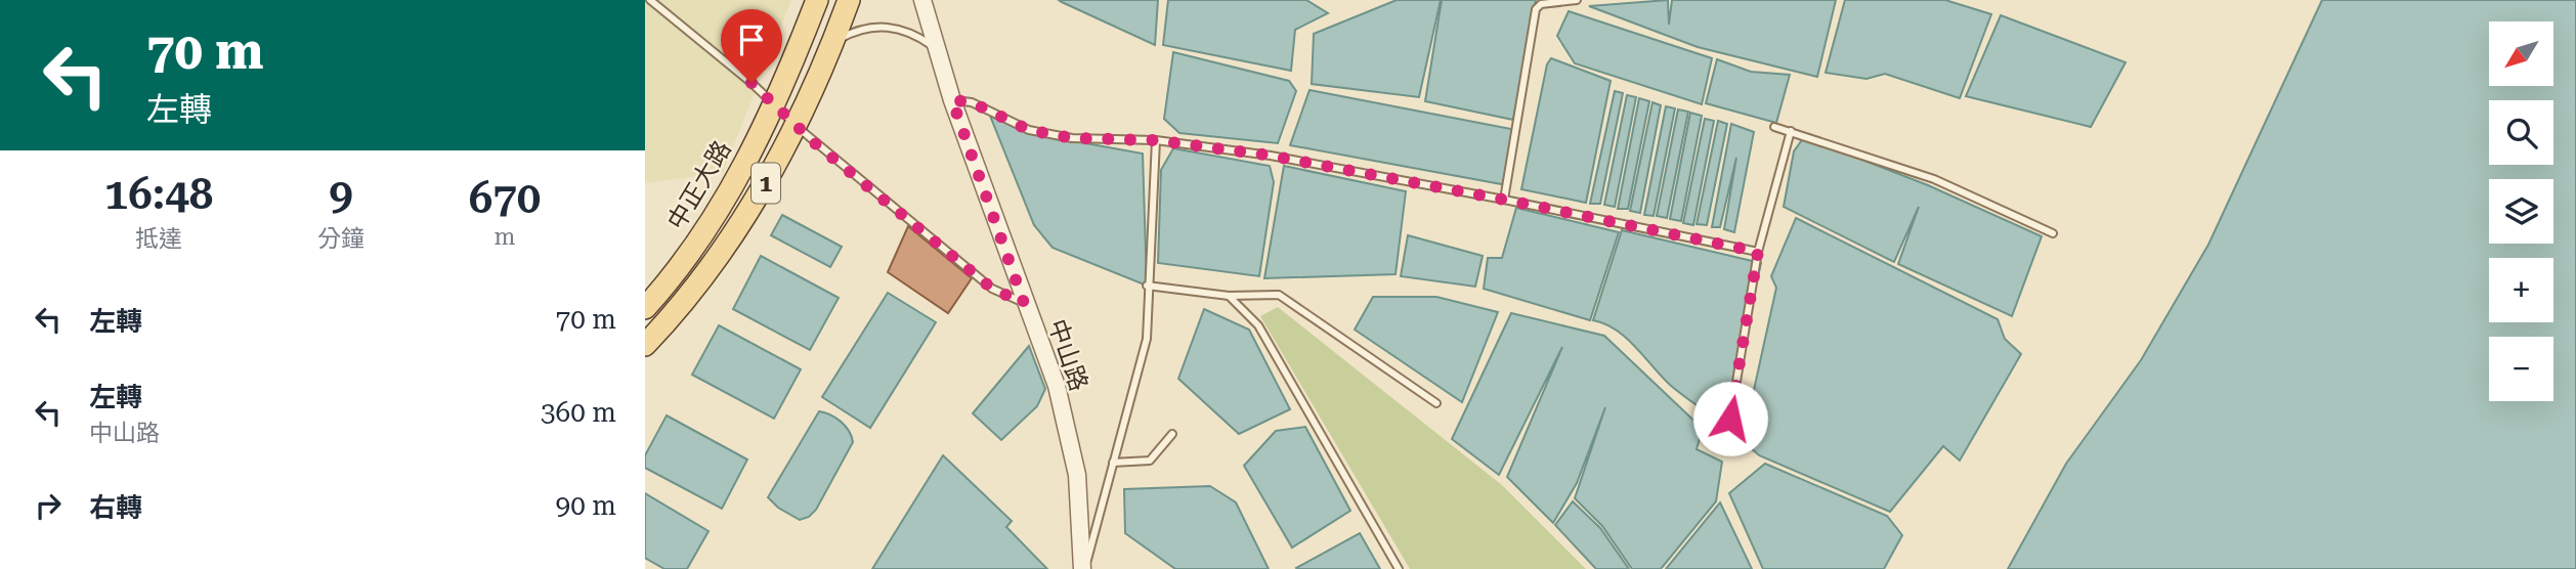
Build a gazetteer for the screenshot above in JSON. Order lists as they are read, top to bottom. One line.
{"streets":{"main road":["1","中正大路"],"street":["中山路"]},"north":"bottom left","page":{"turn":["70 m","左轉"],"map_buttons":["+","−"],"eta":["16:48","抵達","9","分鐘","670","m"],"list":[{"name":"左轉","value":"70 m"},{"name":"左轉","note":"中山路","value":"360 m"},{"name":"右轉","value":"90 m"}]}}
